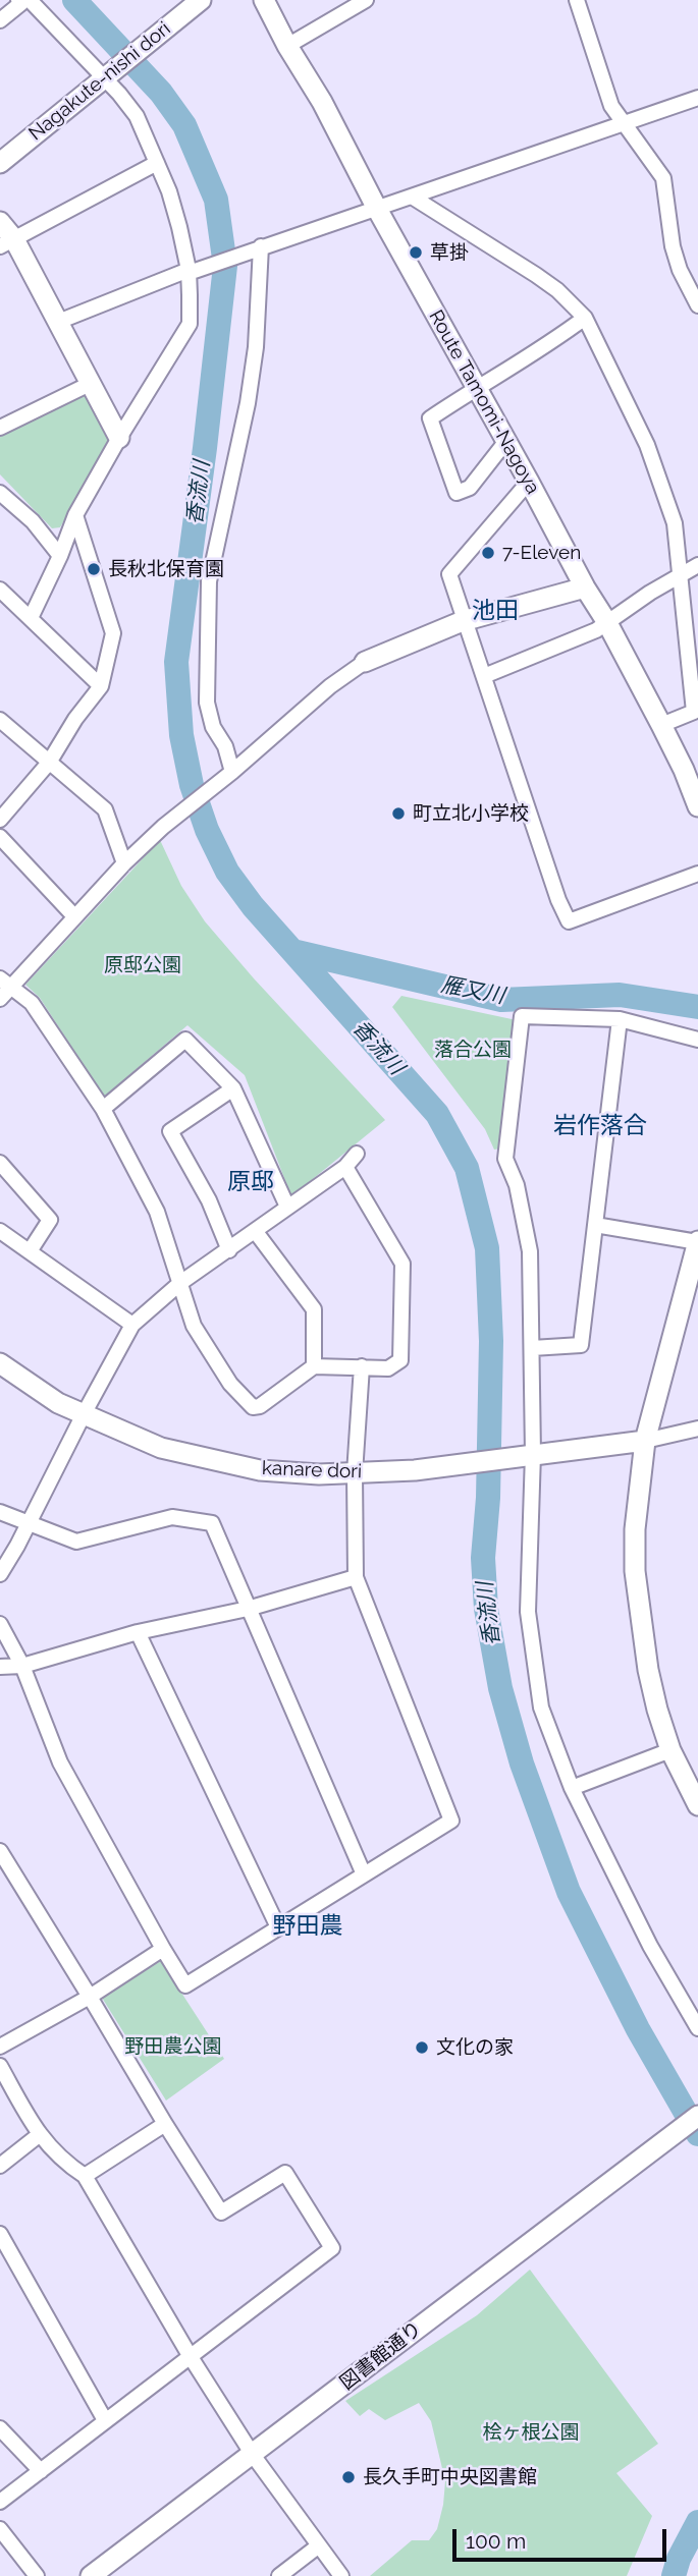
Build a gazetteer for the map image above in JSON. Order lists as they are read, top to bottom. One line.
{"streets":{"street":["Nagakute-nishi dori","Route Tamomi-Nagoya","kanare dori","図書館通り"]},"districts":["池田","岩作落合","原邸","野田農"],"water":["香流川","雁又川"],"parks":["原邸公園","落合公園","野田農公園","桧ヶ根公園"],"places":["草掛","7-Eleven","長秋北保育園","町立北小学校","文化の家","長久手町中央図書館"],"scale_bar":"100 m"}
